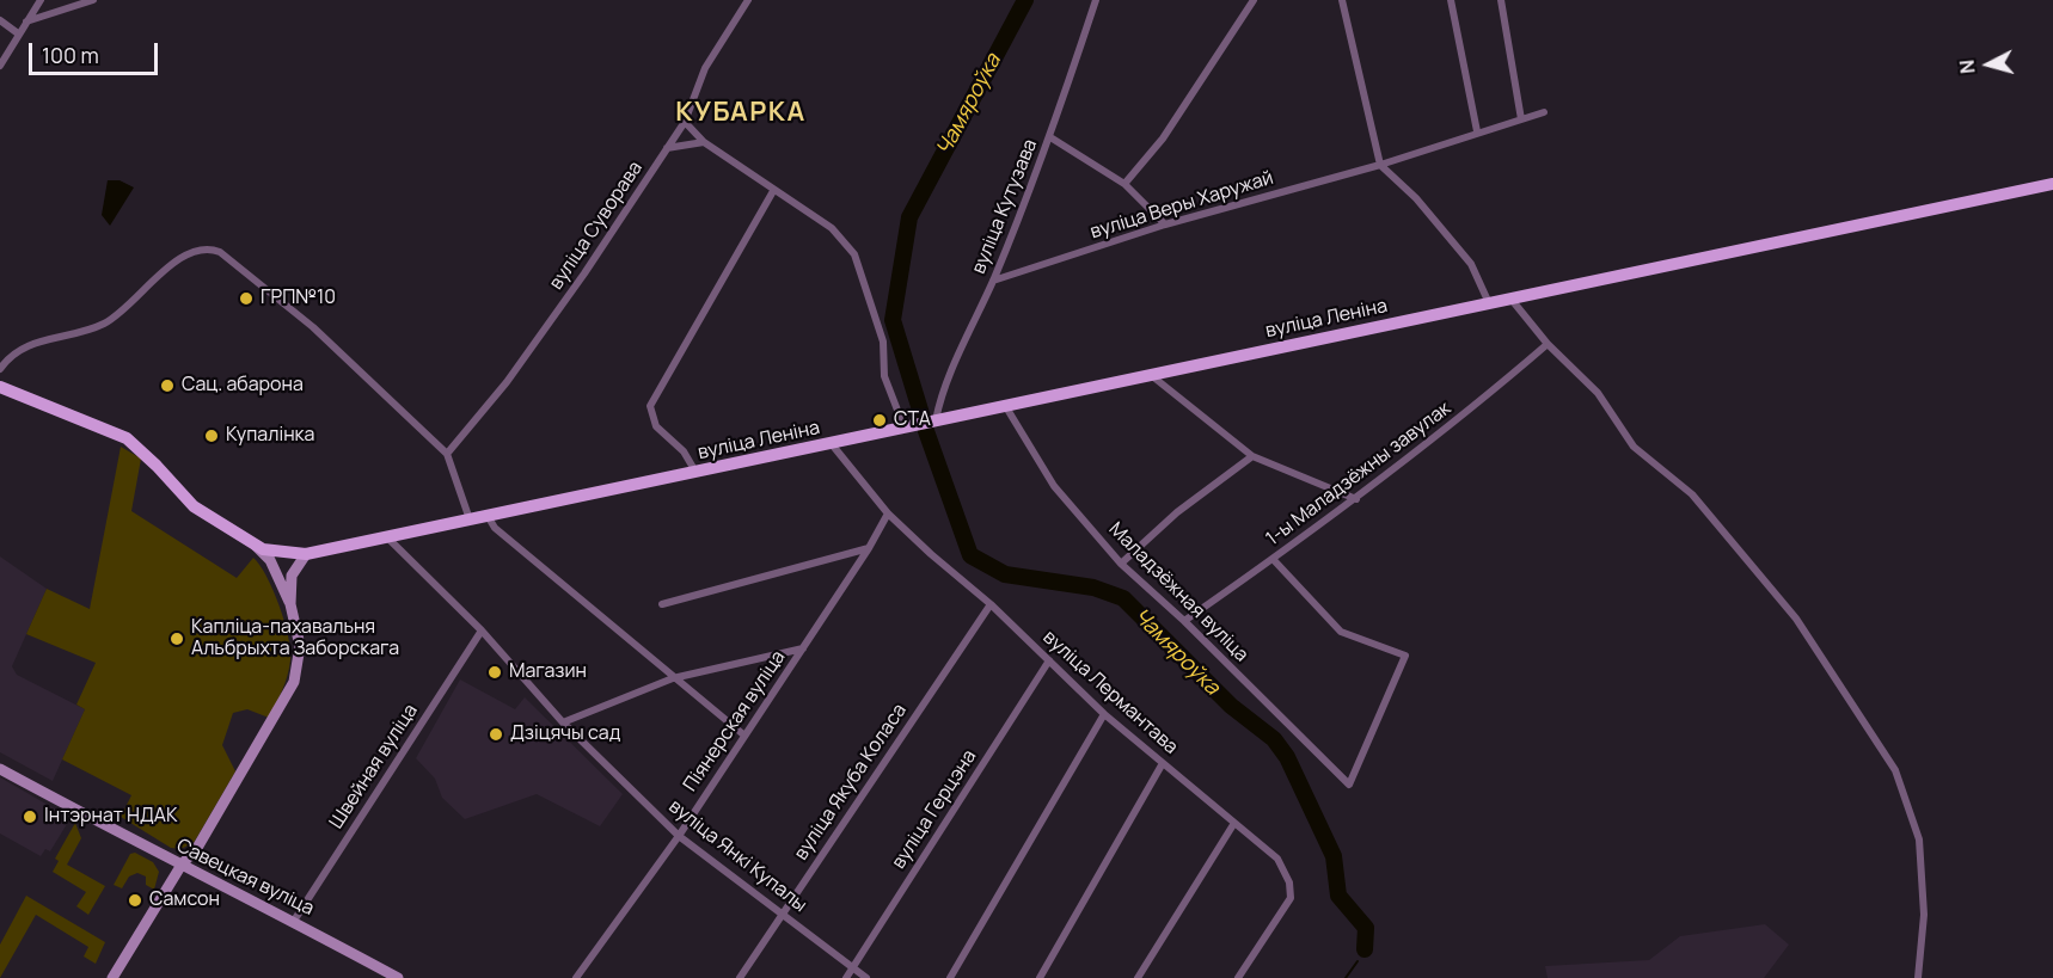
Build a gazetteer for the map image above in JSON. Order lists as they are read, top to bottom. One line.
{"streets":{"main road":["вуліца Леніна"],"street":["вуліца Веры Харужай","вуліца Кутузава","вуліца Суворава","1-ы Маладзёжны завулак","Маладзёжная вуліца","вуліца Лермантава","Піянерская вуліца","Швейная вуліца","вуліца Якуба Коласа","вуліца Герцэна","вуліца Янкі Купалы","Савецкая вуліца"]},"crossings":[["вуліца Веры Харужай","вуліца Кутузава"],["вуліца Кутузава","вуліца Леніна"],["вуліца Леніна","Маладзёжная вуліца"],["вуліца Леніна","вуліца Лермантава"],["вуліца Леніна","вуліца Янкі Купалы"],["1-ы Маладзёжны завулак","Маладзёжная вуліца"],["вуліца Лермантава","Піянерская вуліца"],["вуліца Лермантава","вуліца Якуба Коласа"],["вуліца Лермантава","вуліца Герцэна"],["Піянерская вуліца","вуліца Янкі Купалы"],["Швейная вуліца","вуліца Янкі Купалы"],["Швейная вуліца","Савецкая вуліца"],["вуліца Якуба Коласа","вуліца Янкі Купалы"],["вуліца Герцэна","вуліца Янкі Купалы"]],"districts":["КУБАРКА"],"water":["Чамяроўка"],"places":["ГРП№10","Сац. абарона","СТА","Купалінка","Капліца-пахавальня Альбрыхта Заборскага","Магазин","Дзіцячы сад","Інтэрнат НДАК","Самсон"],"scale_bar":"100 m","north":"left"}
